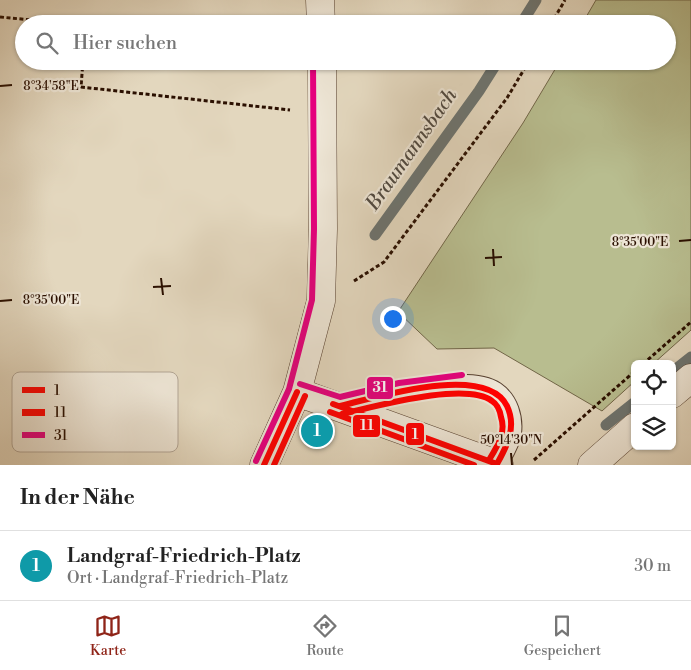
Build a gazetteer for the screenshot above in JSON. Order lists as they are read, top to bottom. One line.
{"water":["Braumannsbach"],"lines":["transit line 31","transit line 1","transit line 11"],"legend":["1","11","31"],"page":{"search":"Hier suchen","pins":"1","heading":"In der Nähe","list":[{"mark":"1","name":"Landgraf-Friedrich-Platz","note":"Ort · Landgraf-Friedrich-Platz","value":"30 m"}],"nav":["Karte","Route","Gespeichert"]},"coordinates":["8°34'58\"E","8°35'00\"E","50°14'30\"N"]}
